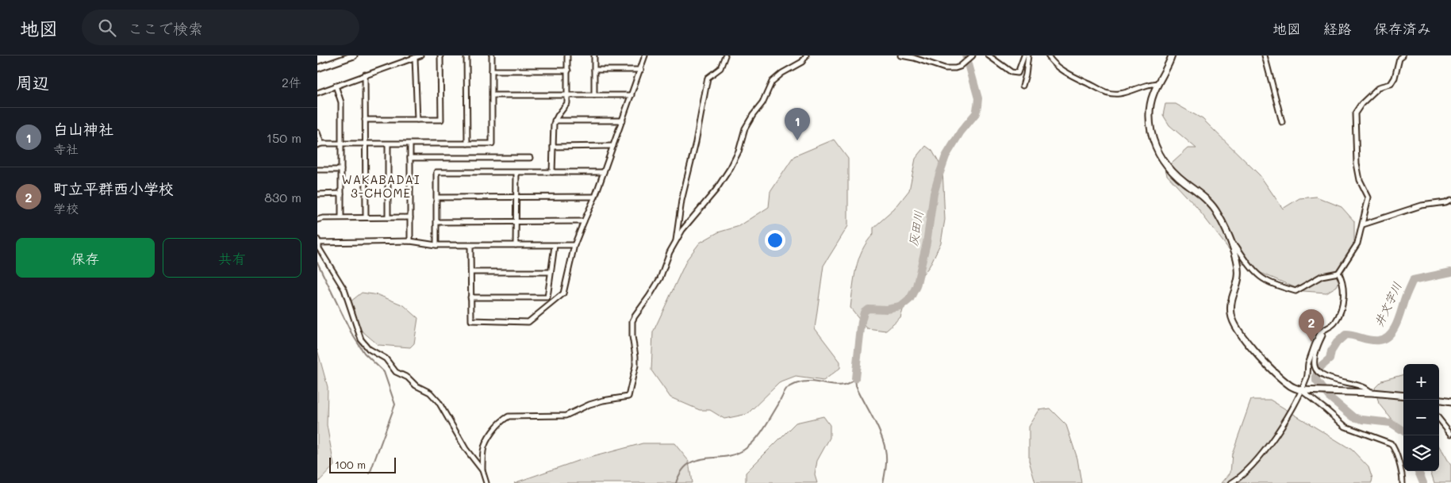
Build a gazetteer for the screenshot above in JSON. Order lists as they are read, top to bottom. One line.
{"districts":["WAKABADAI 3-CHOME"],"water":["灰田川","井文字川"],"scale_bar":"100 m","page":{"header":"地図","search":"ここで検索","nav":["地図","経路","保存済み"],"heading":["周辺","2件"],"list":[{"mark":"1","name":"白山神社","note":"寺社","value":"150 m"},{"mark":"2","name":"町立平群西小学校","note":"学校","value":"830 m"}],"pins":["1","2"],"buttons":["保存","共有"],"map_buttons":["+","−"],"scale":"100 m"}}
